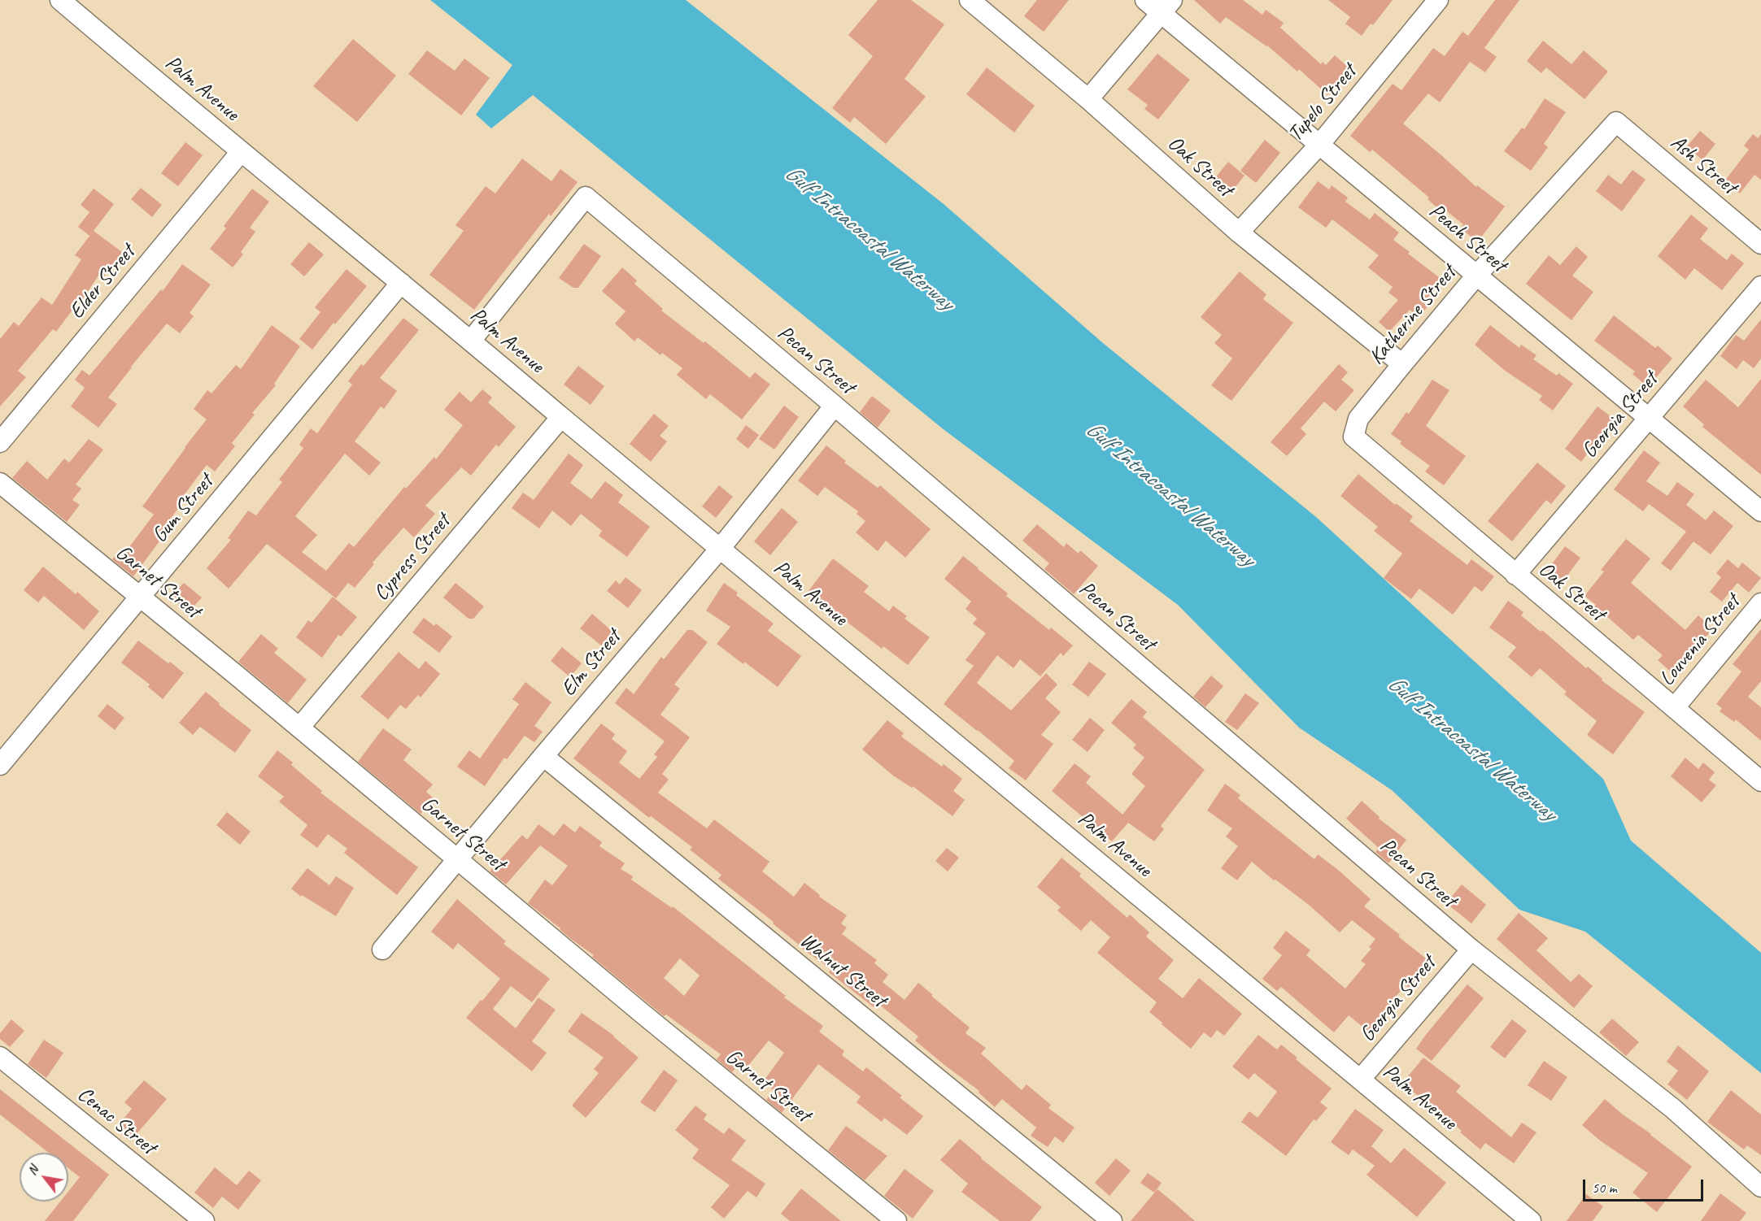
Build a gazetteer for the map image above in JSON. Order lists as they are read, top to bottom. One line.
{"streets":{"street":["Palm Avenue","Tupelo Street","Ash Street","Oak Street","Peach Street","Elder Street","Katherine Street","Pecan Street","Georgia Street","Gum Street","Cypress Street","Garnet Street","Louvenia Street","Elm Street","Walnut Street","Cenac Street"]},"crossings":[["Palm Avenue","Elder Street"],["Palm Avenue","Pecan Street"],["Palm Avenue","Georgia Street"],["Palm Avenue","Gum Street"],["Palm Avenue","Cypress Street"],["Palm Avenue","Elm Street"],["Tupelo Street","Oak Street"],["Tupelo Street","Peach Street"],["Ash Street","Katherine Street"],["Oak Street","Katherine Street"],["Oak Street","Georgia Street"],["Oak Street","Louvenia Street"],["Peach Street","Katherine Street"],["Peach Street","Georgia Street"],["Pecan Street","Georgia Street"],["Pecan Street","Elm Street"],["Gum Street","Garnet Street"],["Cypress Street","Garnet Street"],["Garnet Street","Elm Street"],["Elm Street","Walnut Street"]],"water":["Gulf Intracoastal Waterway"],"scale_bar":"50 m","north":"top left"}
